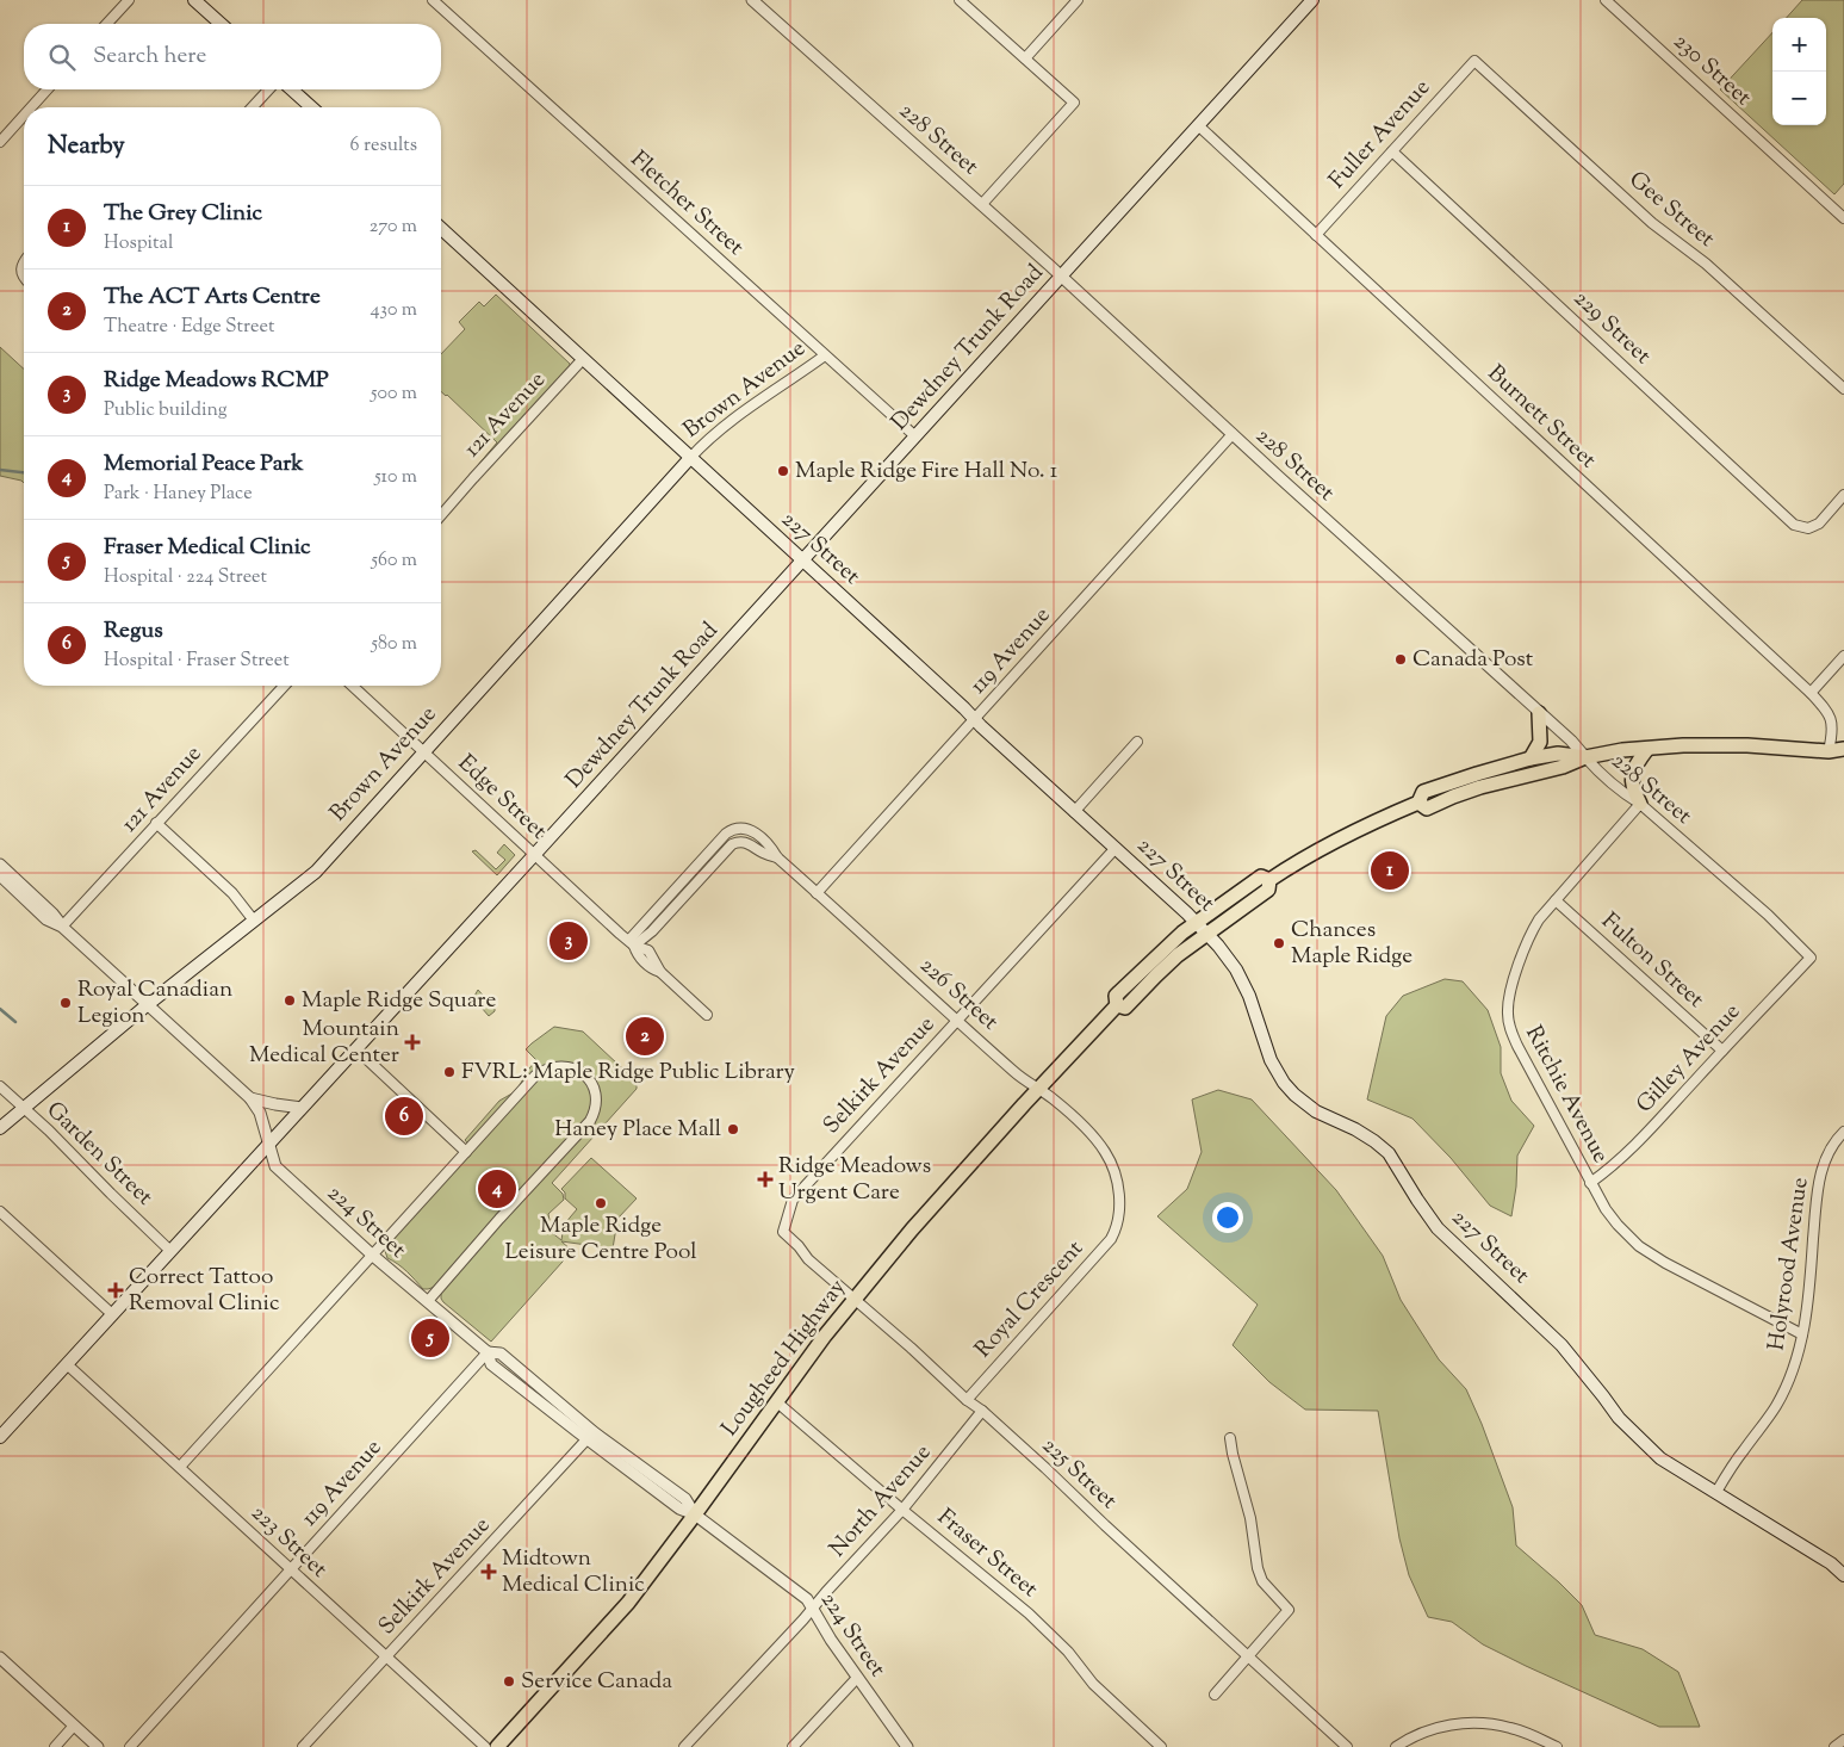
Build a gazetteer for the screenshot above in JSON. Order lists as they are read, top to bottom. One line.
{"streets":{"main road":["Dewdney Trunk Road","Brown Avenue","227 Street","Lougheed Highway"],"street":["230 Street","Fuller Avenue","228 Street","Fletcher Street","Gee Street","229 Street","121 Avenue","Burnett Street","119 Avenue","Edge Street","Fulton Street","226 Street","Gilley Avenue","Selkirk Avenue","Ritchie Avenue","Garden Street","224 Street","Holyrood Avenue","Royal Crescent","225 Street","North Avenue","223 Street","Fraser Street"]},"crossings":[["Fuller Avenue","Gee Street"],["Fuller Avenue","229 Street"],["Fuller Avenue","Burnett Street"],["228 Street","Dewdney Trunk Road"],["228 Street","119 Avenue"],["228 Street","Gilley Avenue"],["228 Street","Ritchie Avenue"],["228 Street","Lougheed Highway"],["Fletcher Street","Dewdney Trunk Road"],["Fletcher Street","Brown Avenue"],["Dewdney Trunk Road","Burnett Street"],["Dewdney Trunk Road","227 Street"],["Dewdney Trunk Road","Edge Street"],["Dewdney Trunk Road","Garden Street"],["Dewdney Trunk Road","224 Street"],["Dewdney Trunk Road","223 Street"],["Brown Avenue","227 Street"],["Brown Avenue","Edge Street"],["Brown Avenue","Garden Street"],["Brown Avenue","224 Street"],["121 Avenue","227 Street"],["121 Avenue","224 Street"],["Burnett Street","Lougheed Highway"],["227 Street","119 Avenue"],["227 Street","Selkirk Avenue"],["227 Street","Holyrood Avenue"],["227 Street","Lougheed Highway"],["119 Avenue","226 Street"],["119 Avenue","224 Street"],["119 Avenue","223 Street"],["Edge Street","226 Street"],["Fulton Street","Gilley Avenue"],["Fulton Street","Ritchie Avenue"],["226 Street","Selkirk Avenue"],["226 Street","Royal Crescent"],["226 Street","Lougheed Highway"],["Gilley Avenue","Ritchie Avenue"],["Selkirk Avenue","224 Street"],["Selkirk Avenue","225 Street"],["Selkirk Avenue","223 Street"],["Ritchie Avenue","Holyrood Avenue"],["224 Street","Lougheed Highway"],["224 Street","North Avenue"],["Royal Crescent","225 Street"],["Lougheed Highway","225 Street"],["Lougheed Highway","Fraser Street"],["225 Street","North Avenue"],["North Avenue","Fraser Street"]],"places":{"other":["Maple Ridge Fire Hall No. 1","Canada Post","Chances Maple Ridge","Maple Ridge Square","Royal Canadian Legion","FVRL: Maple Ridge Public Library","Haney Place Mall","Maple Ridge Leisure Centre Pool","Service Canada"],"health":["Mountain Medical Center","Ridge Meadows Urgent Care","Correct Tattoo Removal Clinic","Midtown Medical Clinic"]},"page":{"map_buttons":["+","−"],"search":"Search here","heading":["Nearby","6 results"],"list":[{"mark":"1","name":"The Grey Clinic","note":"Hospital","value":"270 m"},{"mark":"2","name":"The ACT Arts Centre","note":"Theatre · Edge Street","value":"430 m"},{"mark":"3","name":"Ridge Meadows RCMP","note":"Public building","value":"500 m"},{"mark":"4","name":"Memorial Peace Park","note":"Park · Haney Place","value":"510 m"},{"mark":"5","name":"Fraser Medical Clinic","note":"Hospital · 224 Street","value":"560 m"},{"mark":"6","name":"Regus","note":"Hospital · Fraser Street","value":"580 m"}],"pins":["1","3","2","6","4","5"]}}
